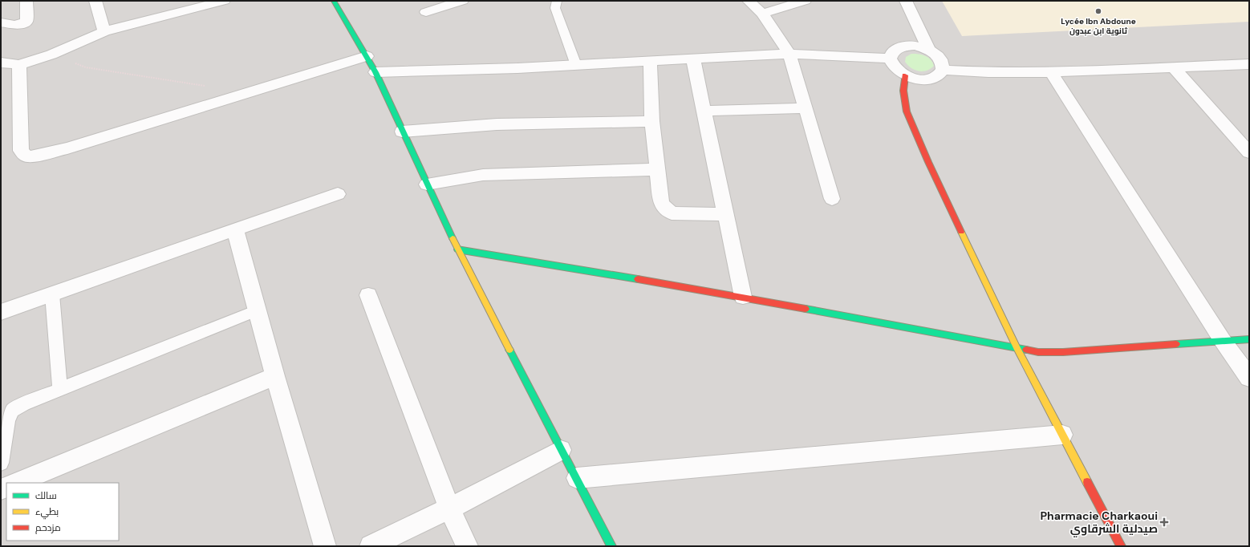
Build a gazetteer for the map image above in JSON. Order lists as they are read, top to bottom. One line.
{"places":{"other":["Lycée Ibn Abdoune ثانوية ابن عبدون"],"health":["Pharmacie Charkaoui صيدلية الشرقاوي"]},"legend":["سالك","بطيء","مزدحم"]}
